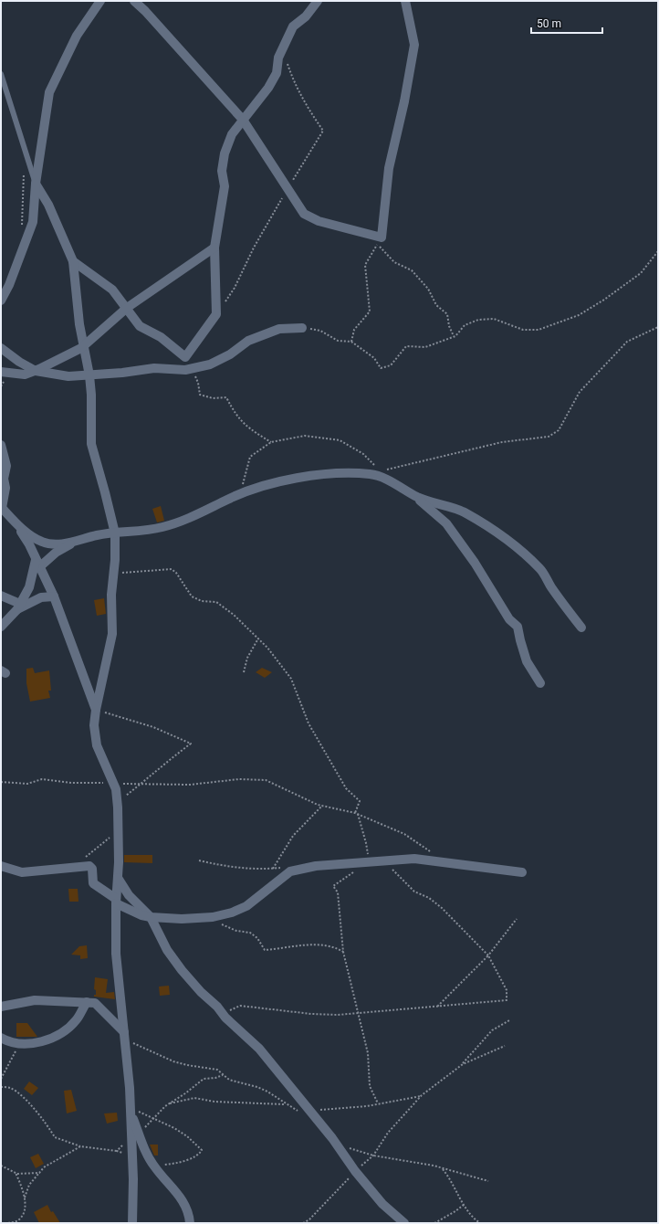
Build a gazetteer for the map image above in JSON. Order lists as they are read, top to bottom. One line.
{"scale_bar":"50 m"}
